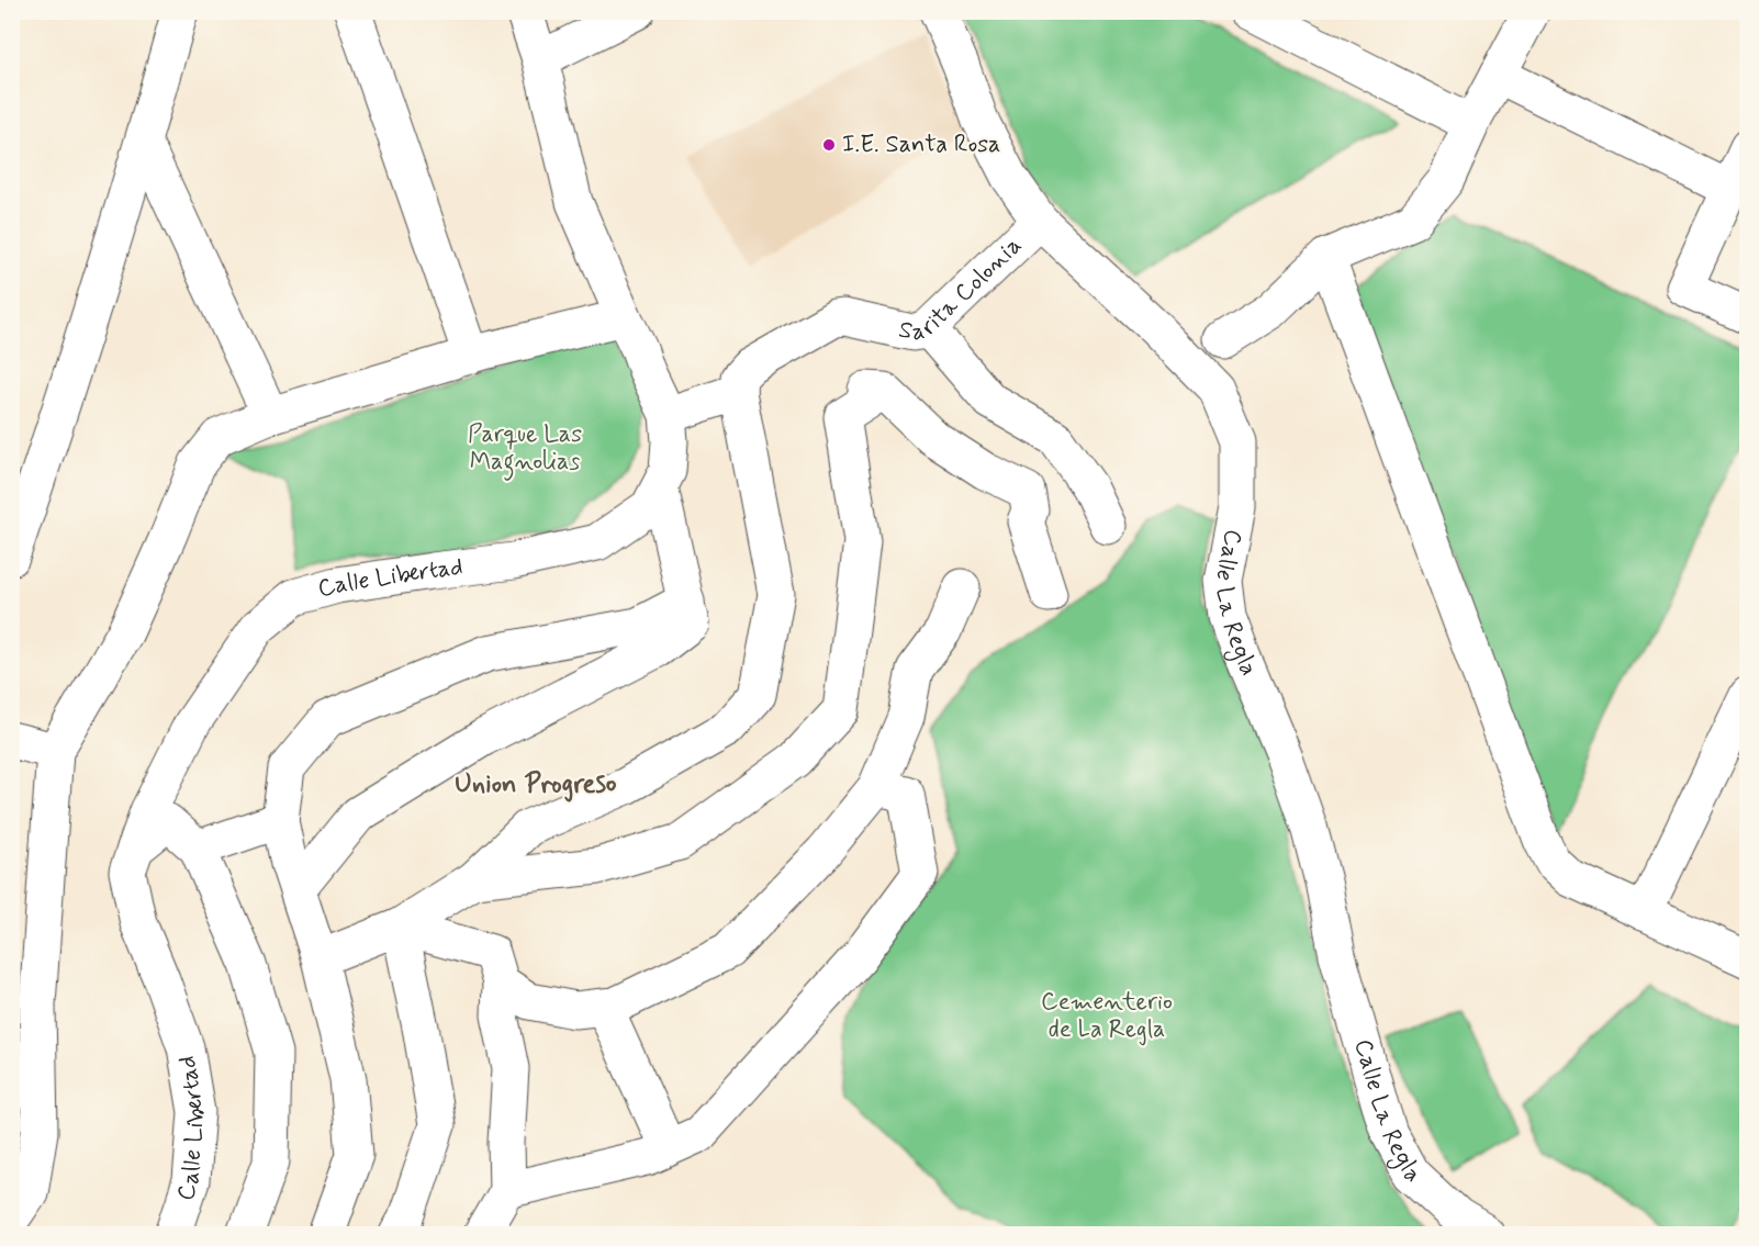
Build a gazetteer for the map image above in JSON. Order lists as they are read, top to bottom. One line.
{"streets":{"street":["Sarita Colonia","Calle Libertad","Calle La Regla"]},"crossings":[["Sarita Colonia","Calle La Regla"]],"districts":["Union Progreso"],"parks":["Parque Las Magnolias","Cementerio de La Regla"],"places":["I.E. Santa Rosa"]}
